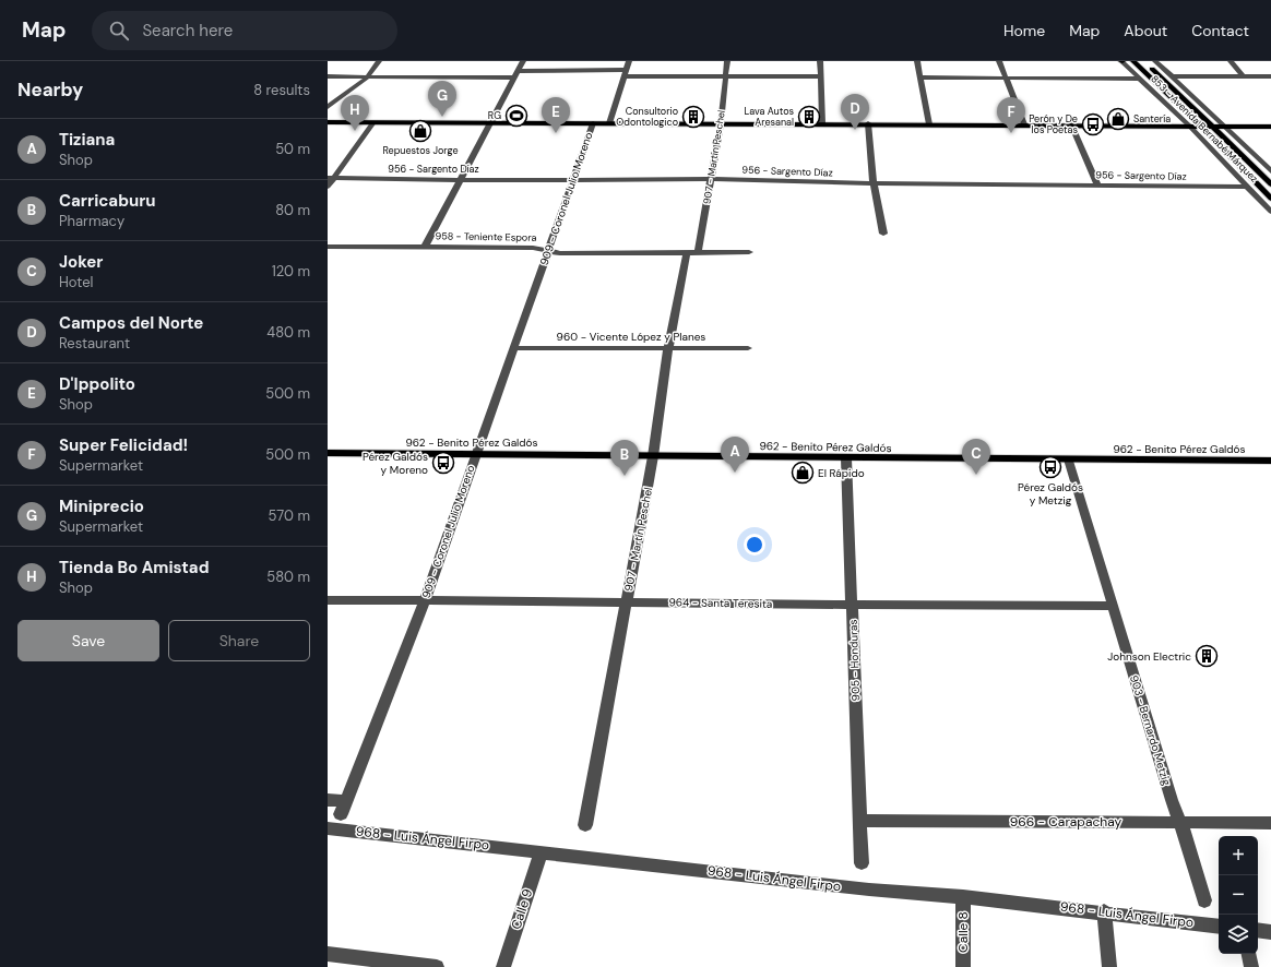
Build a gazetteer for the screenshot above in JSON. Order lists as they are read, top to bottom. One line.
{"streets":{"main road":["853 - Avenida Bernabé Márquez","962 - Benito Pérez Galdós"],"street":["907 - Martín Peschel","956 - Sargento Díaz","909 - Coronel Julio Moreno","958 - Teniente Espora","960 - Vicente López y Planes","964 - Santa Teresita","905 - Honduras","903 - Bernardo Metzig","966 - Carapachay","968 - Luis Ángel Firpo","Calle 9","Calle 8"]},"crossings":[["853 - Avenida Bernabé Márquez","956 - Sargento Díaz"],["907 - Martín Peschel","956 - Sargento Díaz"],["907 - Martín Peschel","958 - Teniente Espora"],["907 - Martín Peschel","960 - Vicente López y Planes"],["907 - Martín Peschel","962 - Benito Pérez Galdós"],["907 - Martín Peschel","964 - Santa Teresita"],["956 - Sargento Díaz","909 - Coronel Julio Moreno"],["909 - Coronel Julio Moreno","958 - Teniente Espora"],["909 - Coronel Julio Moreno","960 - Vicente López y Planes"],["909 - Coronel Julio Moreno","962 - Benito Pérez Galdós"],["909 - Coronel Julio Moreno","964 - Santa Teresita"],["962 - Benito Pérez Galdós","905 - Honduras"],["962 - Benito Pérez Galdós","903 - Bernardo Metzig"],["964 - Santa Teresita","905 - Honduras"],["964 - Santa Teresita","903 - Bernardo Metzig"],["905 - Honduras","966 - Carapachay"],["903 - Bernardo Metzig","966 - Carapachay"],["968 - Luis Ángel Firpo","Calle 9"],["968 - Luis Ángel Firpo","Calle 8"]],"places":{"sports":["RG"],"building":["Consultorio Odontologico","Lava Autos Aresanal","Johnson Electric"],"shop":["Santería","Repuestos Jorge","El Rápido"],"bus stop":["Perón y De los Poetas","Pérez Galdós y Moreno","Pérez Galdós y Metzig"]},"page":{"header":"Map","search":"Search here","nav":["Home","Map","About","Contact"],"heading":["Nearby","8 results"],"pins":["G","D","H","E","F","A","C","B"],"list":[{"mark":"A","name":"Tiziana","note":"Shop","value":"50 m"},{"mark":"B","name":"Carricaburu","note":"Pharmacy","value":"80 m"},{"mark":"C","name":"Joker","note":"Hotel","value":"120 m"},{"mark":"D","name":"Campos del Norte","note":"Restaurant","value":"480 m"},{"mark":"E","name":"D'Ippolito","note":"Shop","value":"500 m"},{"mark":"F","name":"Super Felicidad!","note":"Supermarket","value":"500 m"},{"mark":"G","name":"Miniprecio","note":"Supermarket","value":"570 m"},{"mark":"H","name":"Tienda Bo Amistad","note":"Shop","value":"580 m"}],"buttons":["Save","Share"],"map_buttons":["+","−"]}}
